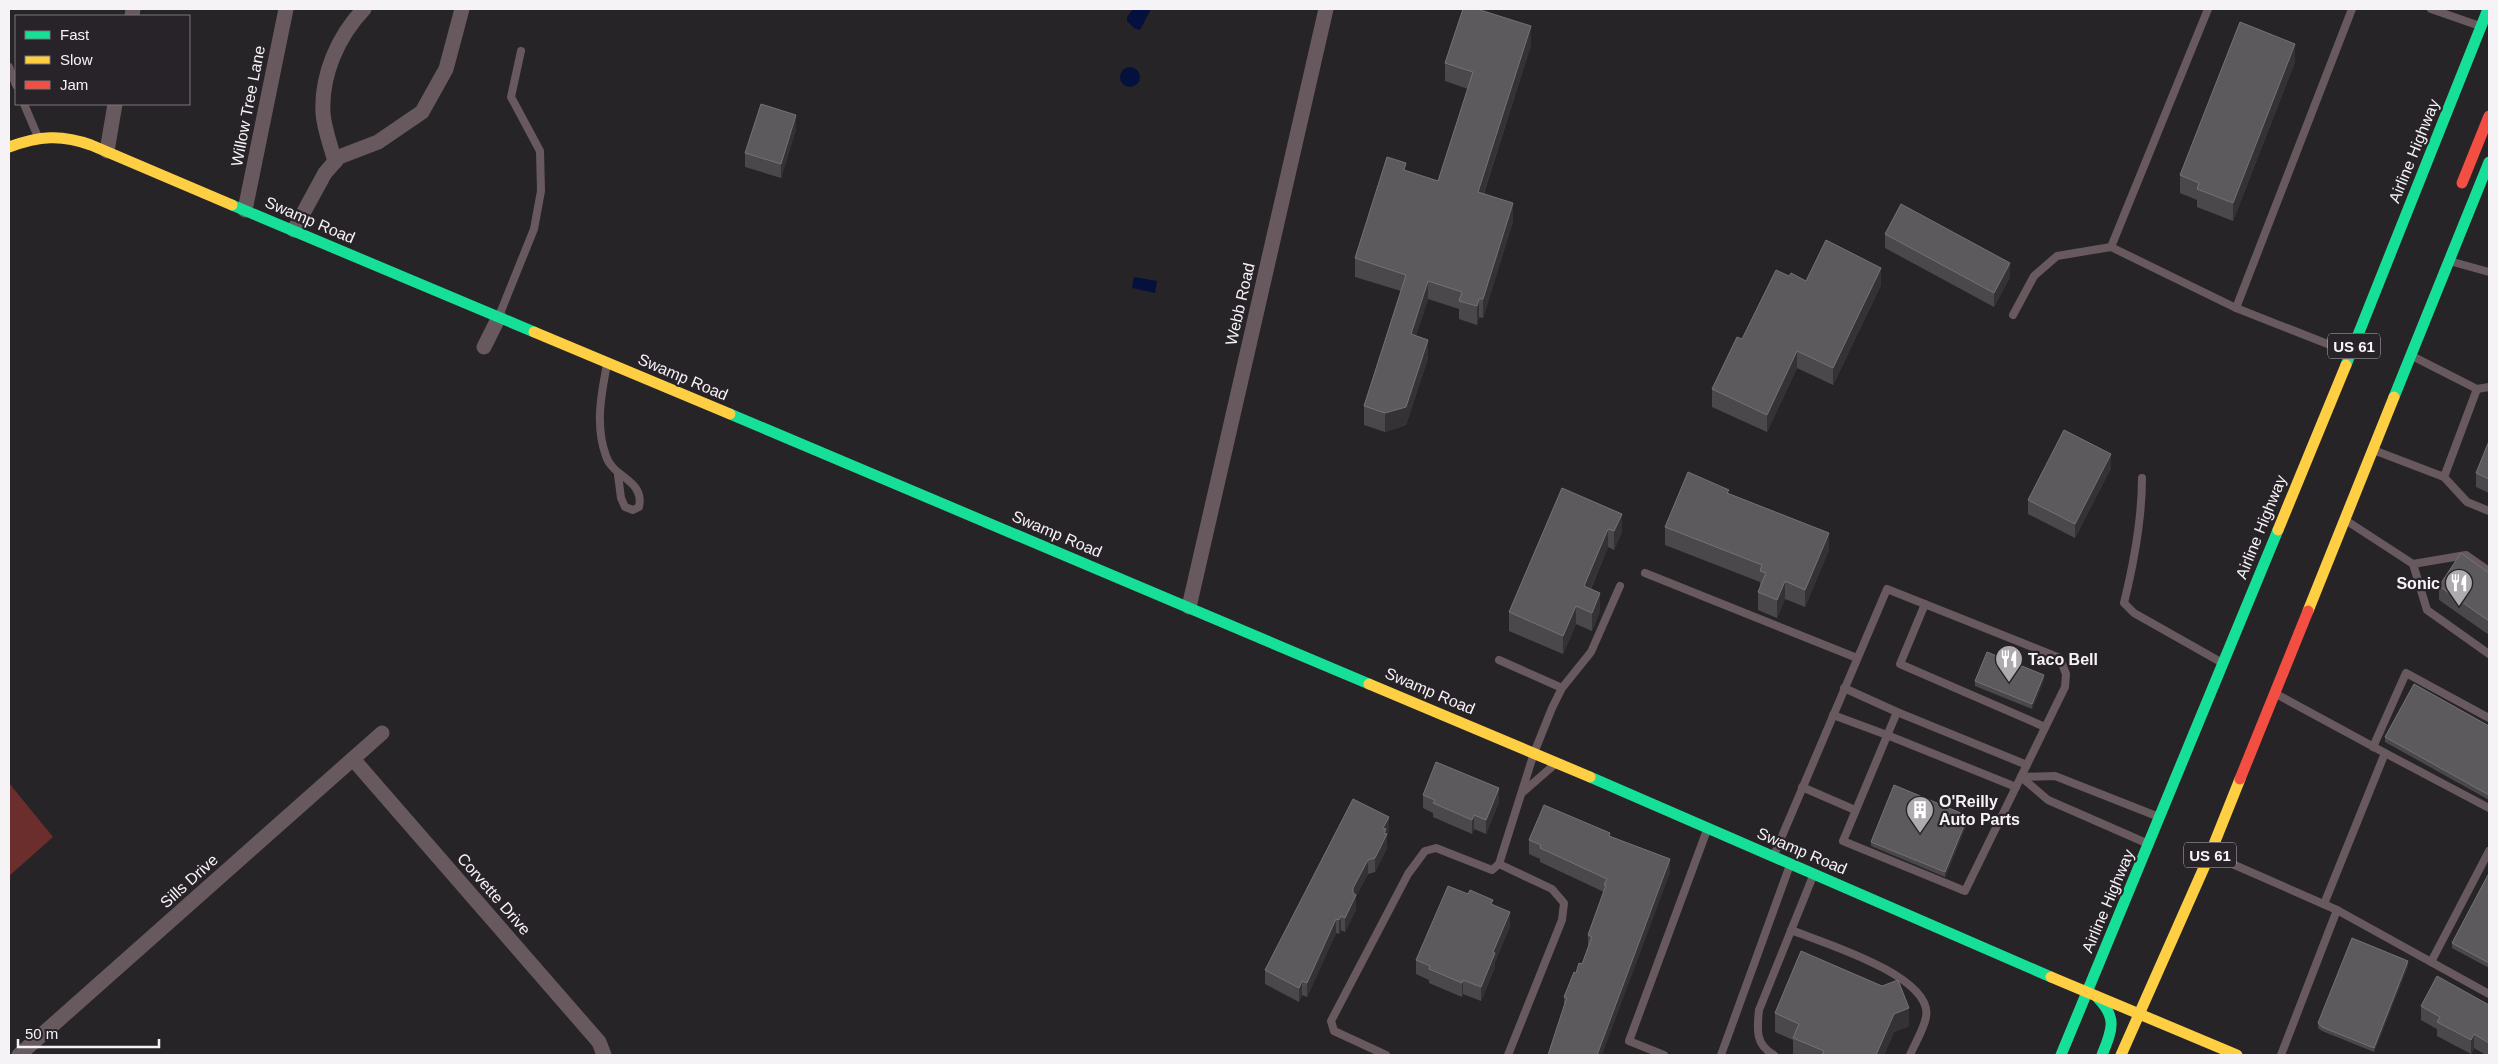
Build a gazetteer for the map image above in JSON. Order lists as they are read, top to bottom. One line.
{"streets":{"main road":["Airline Highway","Swamp Road","US 61"],"street":["Willow Tree Lane","Webb Road","Sills Drive","Corvette Drive"]},"crossings":[["Willow Tree Lane","Swamp Road"],["Airline Highway","Swamp Road"],["Swamp Road","Webb Road"],["Swamp Road","US 61"],["Sills Drive","Corvette Drive"]],"places":{"restaurant":["Sonic","Taco Bell"],"building":["O'Reilly Auto Parts"]},"legend":["Fast","Slow","Jam"],"scale_bar":"50 m"}
